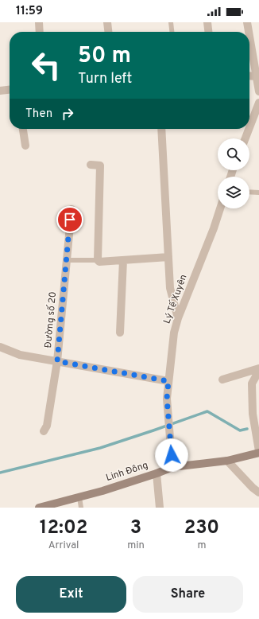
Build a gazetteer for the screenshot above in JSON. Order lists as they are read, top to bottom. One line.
{"streets":{"street":["Lý Tế Xuyên","Đường số 20","Linh Đông"]},"crossings":[["Lý Tế Xuyên","Linh Đông"]],"page":{"status":"11:59","turn":["50 m","Turn left"],"then":"Then","eta":["12:02","Arrival","3","min","230","m"],"buttons":["Exit","Share"]}}
